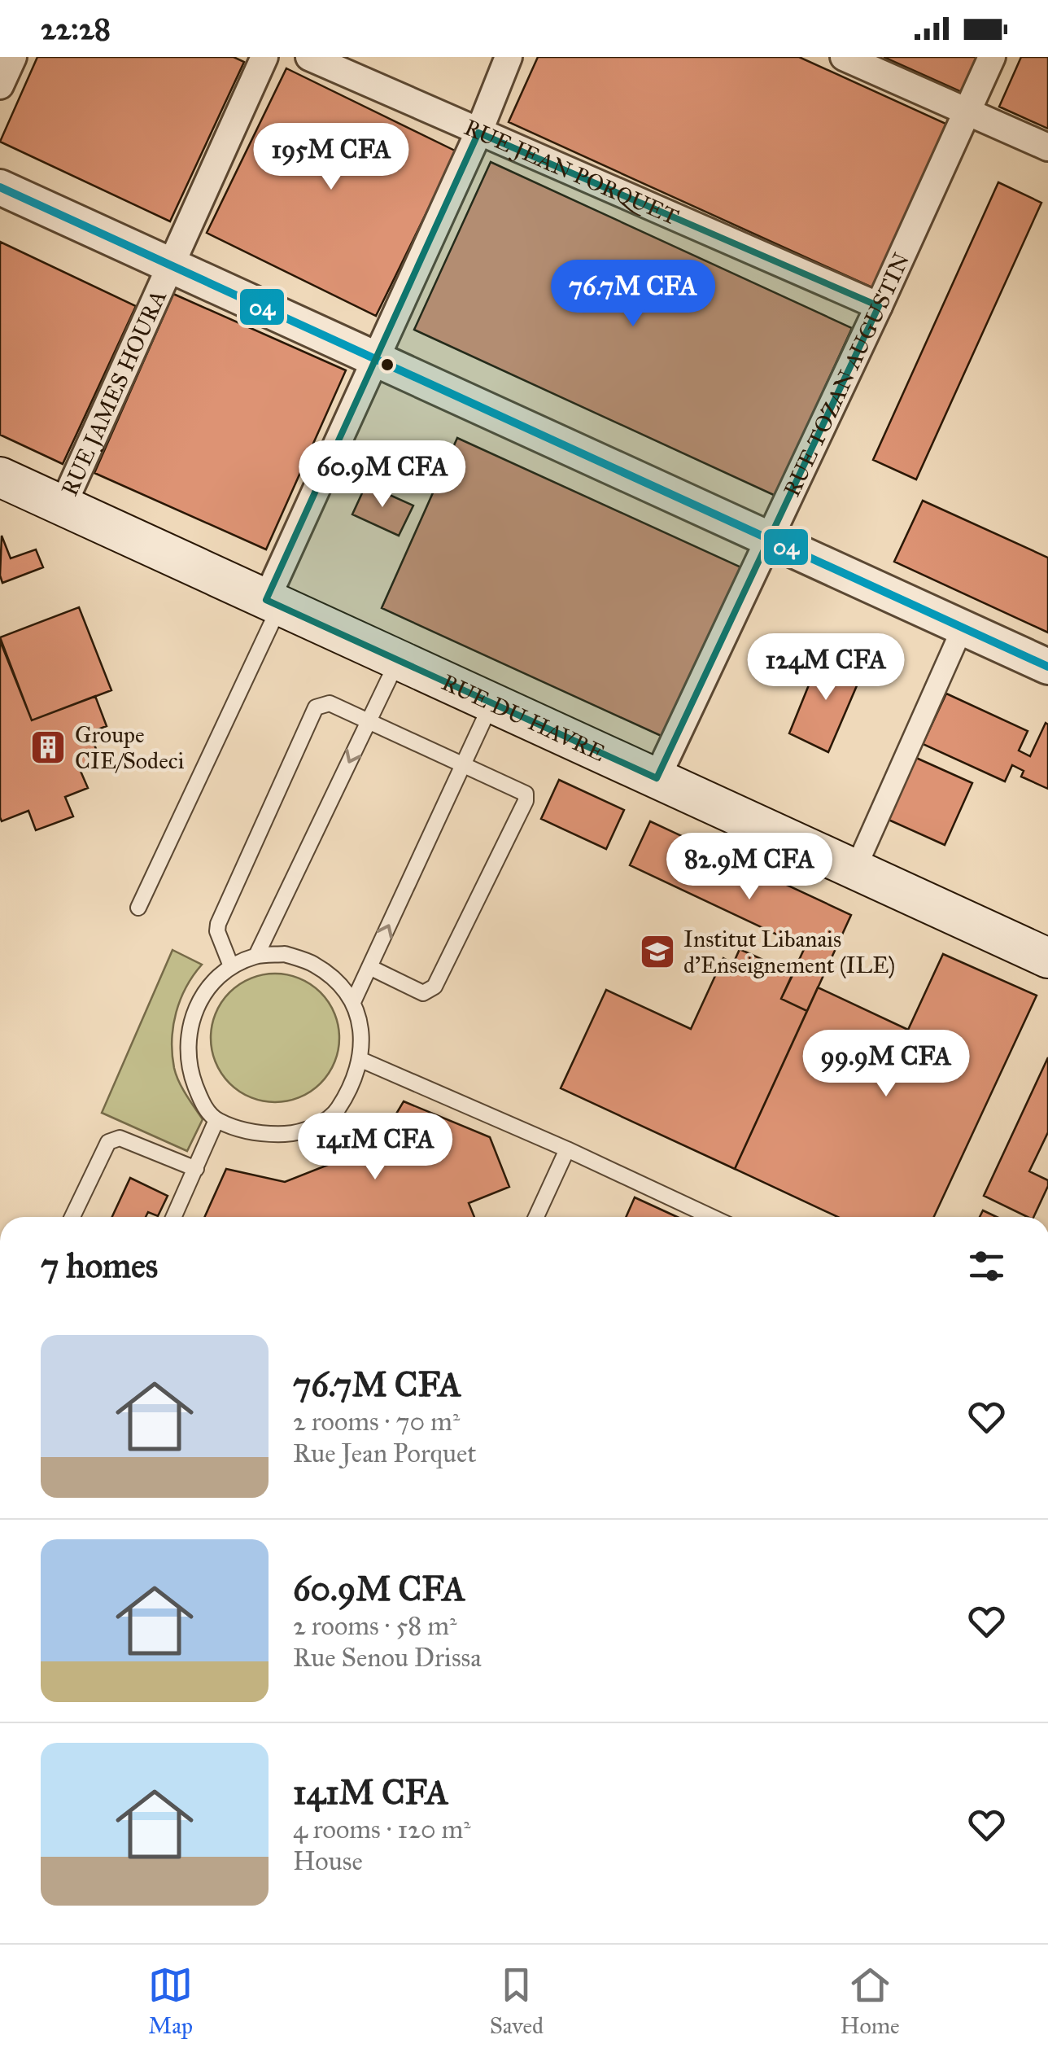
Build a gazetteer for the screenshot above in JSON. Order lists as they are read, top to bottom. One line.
{"streets":{"main road":["RUE DU HAVRE"],"street":["RUE JEAN PORQUET","RUE TOZAN AUGUSTIN","RUE JAMES HOURA"]},"crossings":[["RUE JEAN PORQUET","RUE TOZAN AUGUSTIN"],["RUE TOZAN AUGUSTIN","RUE DU HAVRE"],["RUE JAMES HOURA","RUE DU HAVRE"]],"places":{"building":["Groupe CIE/Sodeci"],"school or university":["Institut Libanais d'Enseignement (ILE)"]},"lines":["transit line 04"],"page":{"status":"22:28","price":["195M CFA","76.7M CFA","60.9M CFA","124M CFA","82.9M CFA","99.9M CFA","141M CFA"],"heading":"7 homes","list":[{"name":"76.7M CFA","note":"2 rooms · 70 m² · Rue Jean Porquet"},{"name":"60.9M CFA","note":"2 rooms · 58 m² · Rue Senou Drissa"},{"name":"141M CFA","note":"4 rooms · 120 m² · House"}],"tabs":["Map","Saved","Home"]}}
